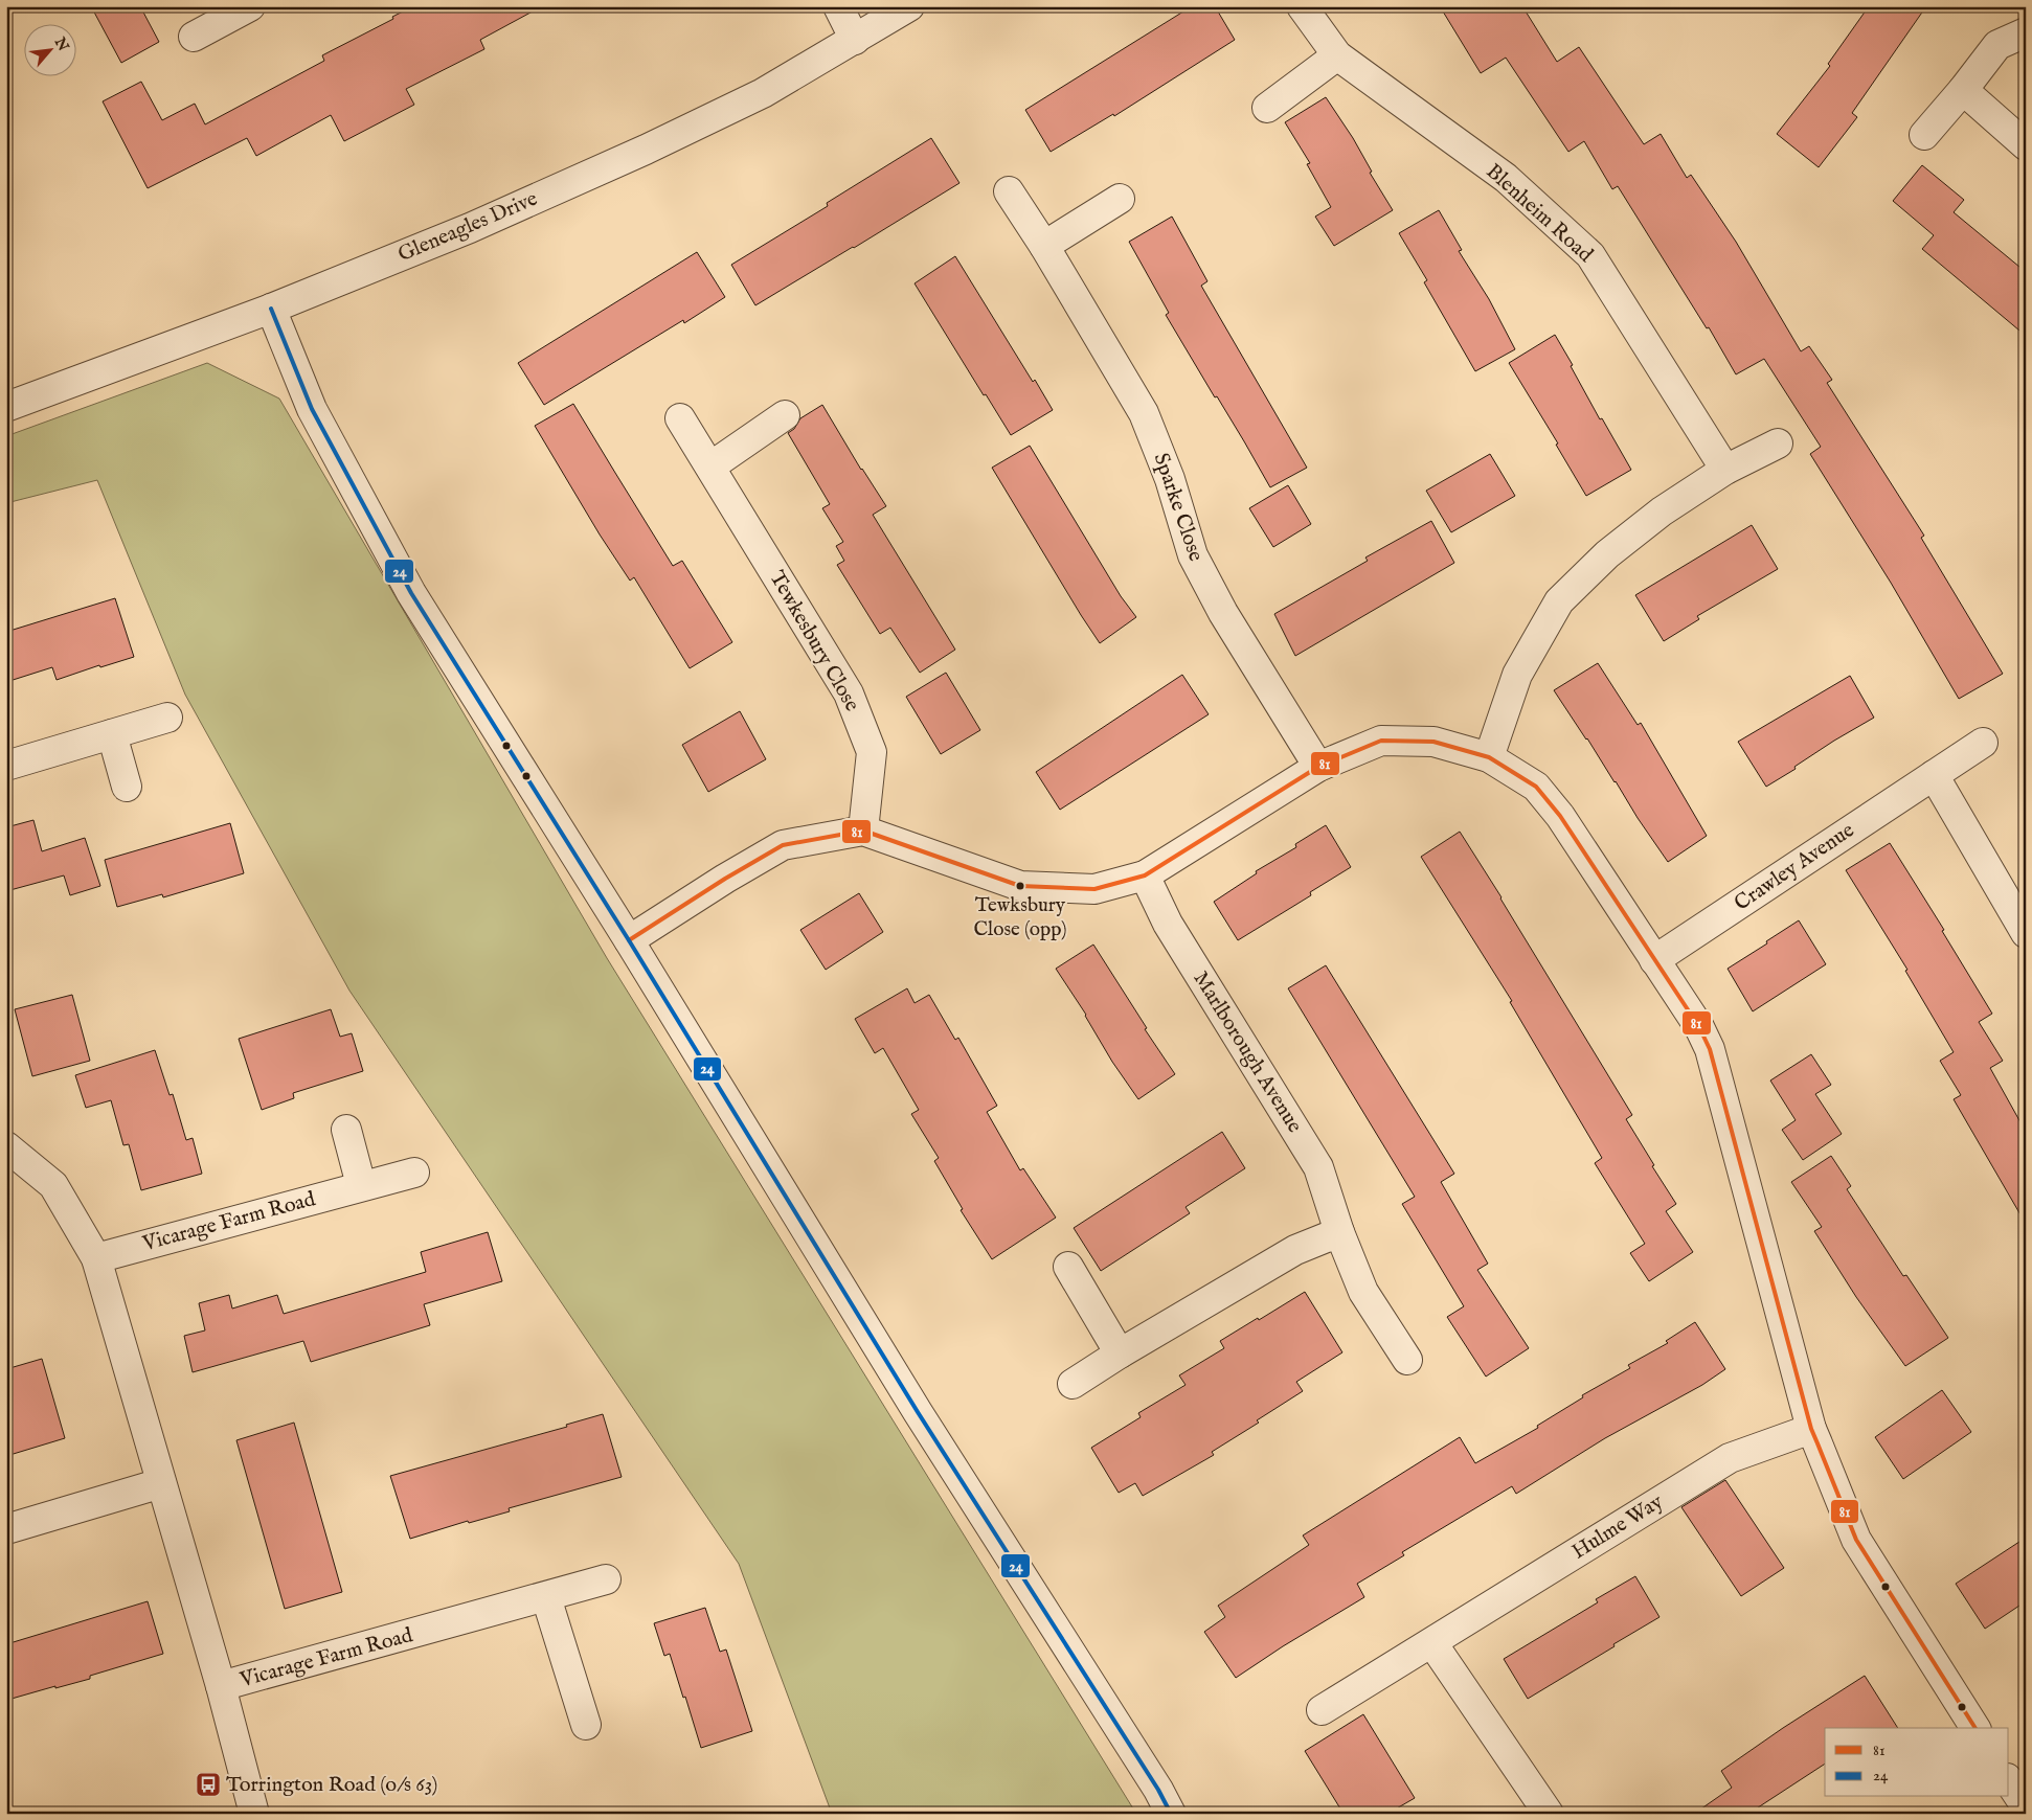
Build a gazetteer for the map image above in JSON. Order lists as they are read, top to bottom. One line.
{"streets":{"street":["Blenheim Road","Gleneagles Drive","Sparke Close","Tewkesbury Close","Crawley Avenue","Marlborough Avenue","Vicarage Farm Road","Hulme Way"]},"places":{"other":["Tewksbury Close (opp)"],"bus stop":["Torrington Road (o/s 63)"]},"lines":["transit line 24","transit line 81"],"legend":["81","24"],"north":"top right"}
